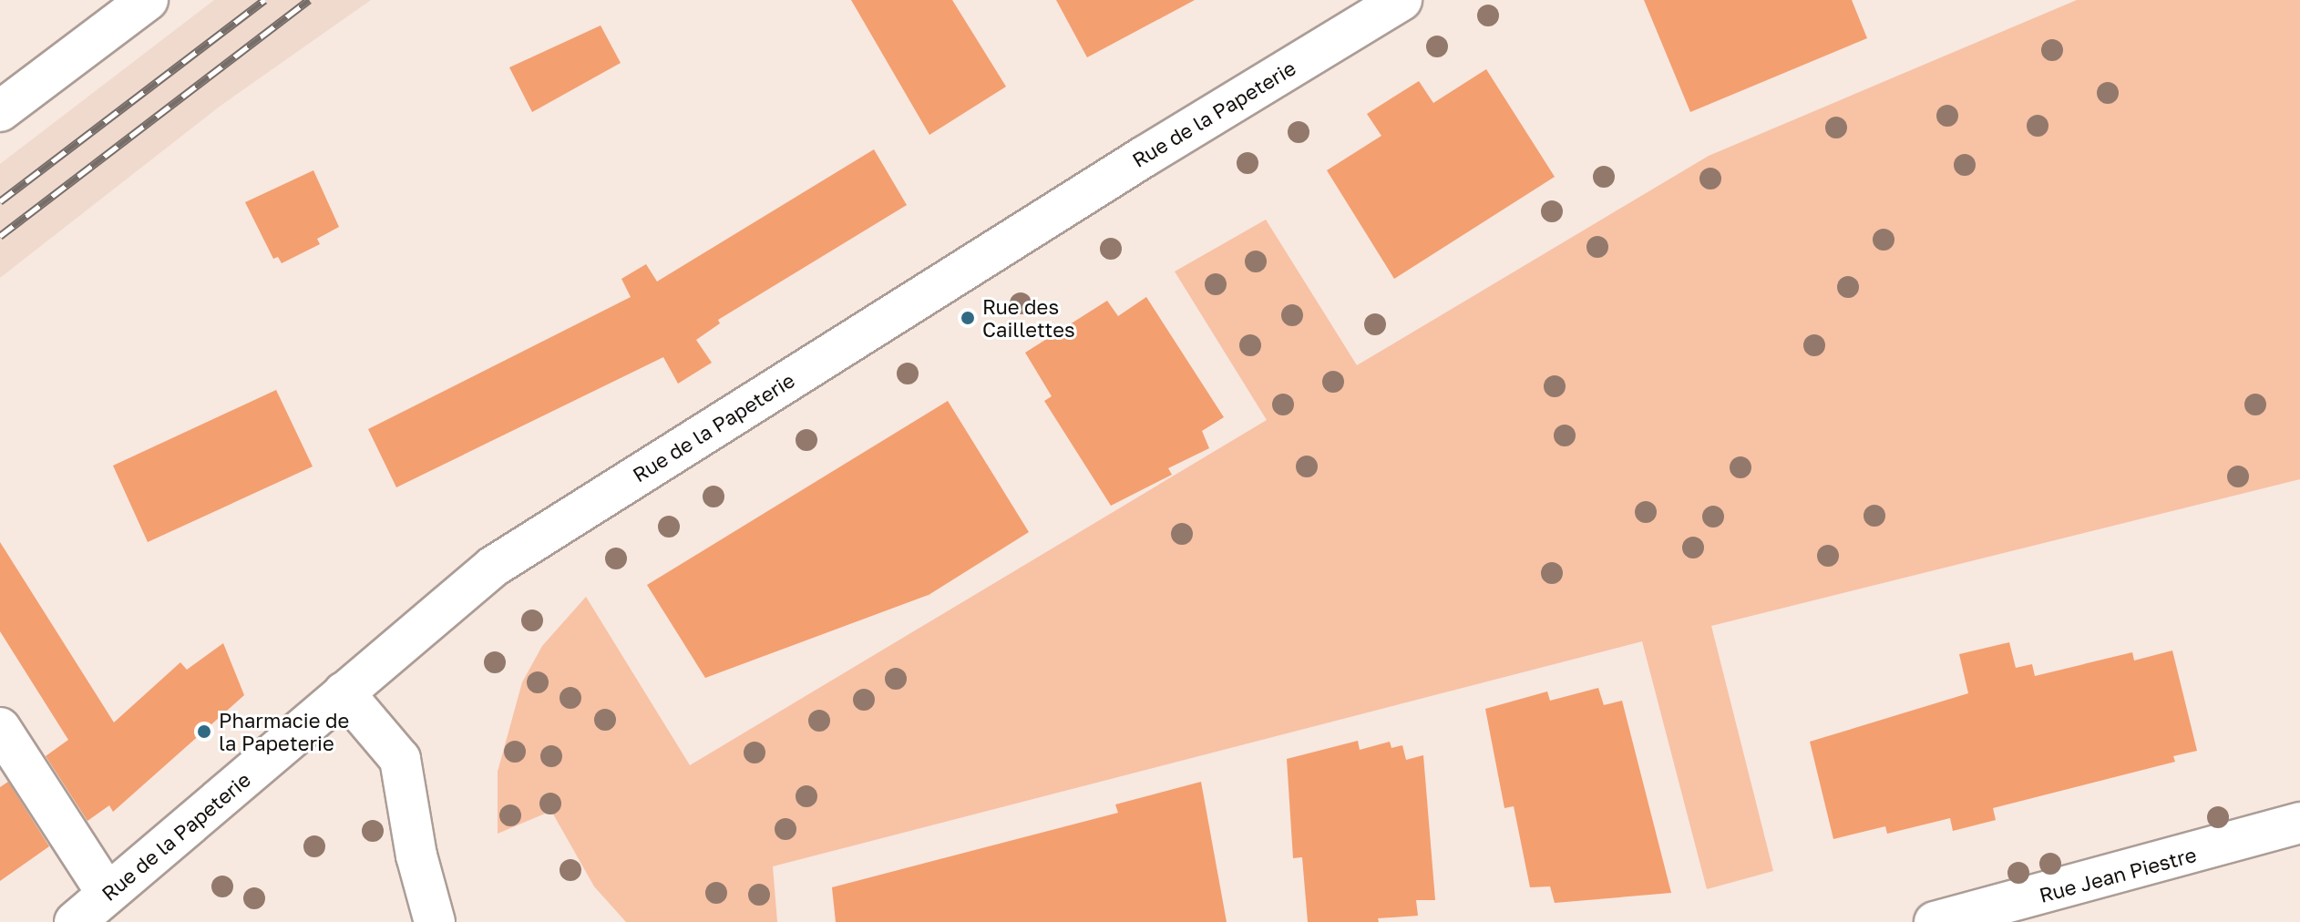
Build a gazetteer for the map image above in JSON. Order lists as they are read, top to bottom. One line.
{"streets":{"street":["Rue de la Papeterie","Rue Jean Piestre"]},"places":["Rue des Caillettes","Pharmacie de la Papeterie"]}
